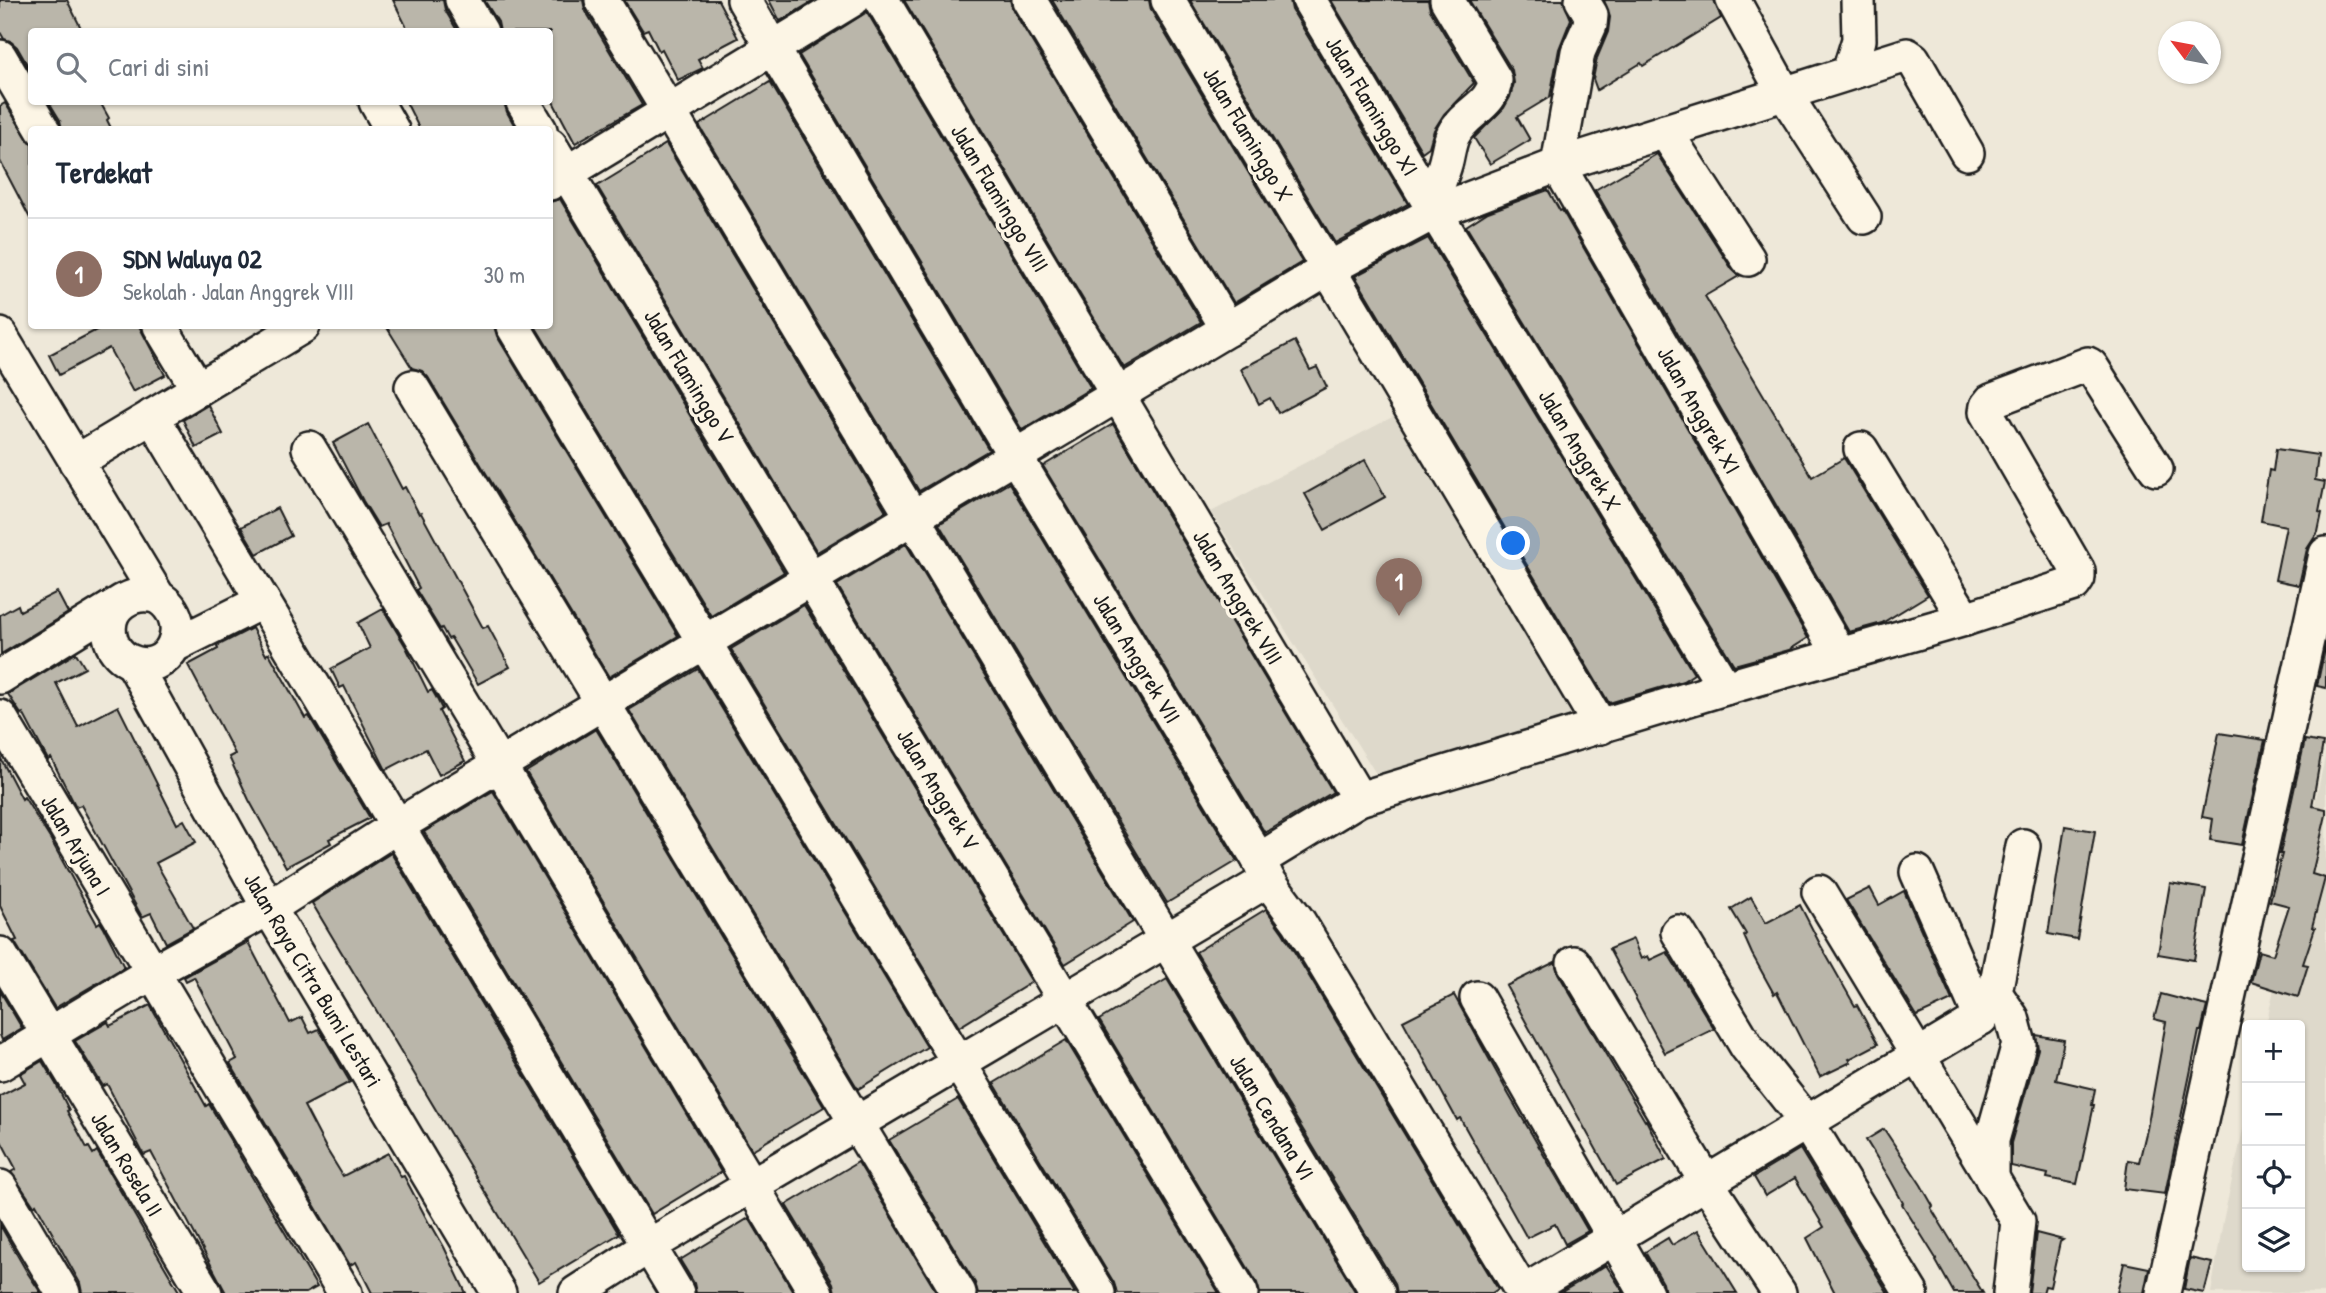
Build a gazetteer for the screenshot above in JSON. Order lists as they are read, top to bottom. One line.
{"streets":{"street":["Jalan Flaminggo XI","Jalan Flaminggo X","Jalan Flaminggo VIII","Jalan Flaminggo V","Jalan Anggrek XI","Jalan Anggrek X","Jalan Anggrek VIII","Jalan Anggrek VII","Jalan Anggrek V","Jalan Arjuna I","Jalan Raya Citra Bumi Lestari","Jalan Cendana VI","Jalan Rosela II"]},"crossings":[["Jalan Flaminggo XI","Jalan Anggrek X"],["Jalan Flaminggo VIII","Jalan Anggrek VIII"],["Jalan Flaminggo V","Jalan Anggrek V"]],"north":"top left","page":{"search":"Cari di sini","heading":"Terdekat","list":[{"mark":"1","name":"SDN Waluya 02","note":"Sekolah · Jalan Anggrek VIII","value":"30 m"}],"pins":"1","map_buttons":["+","−"]}}
